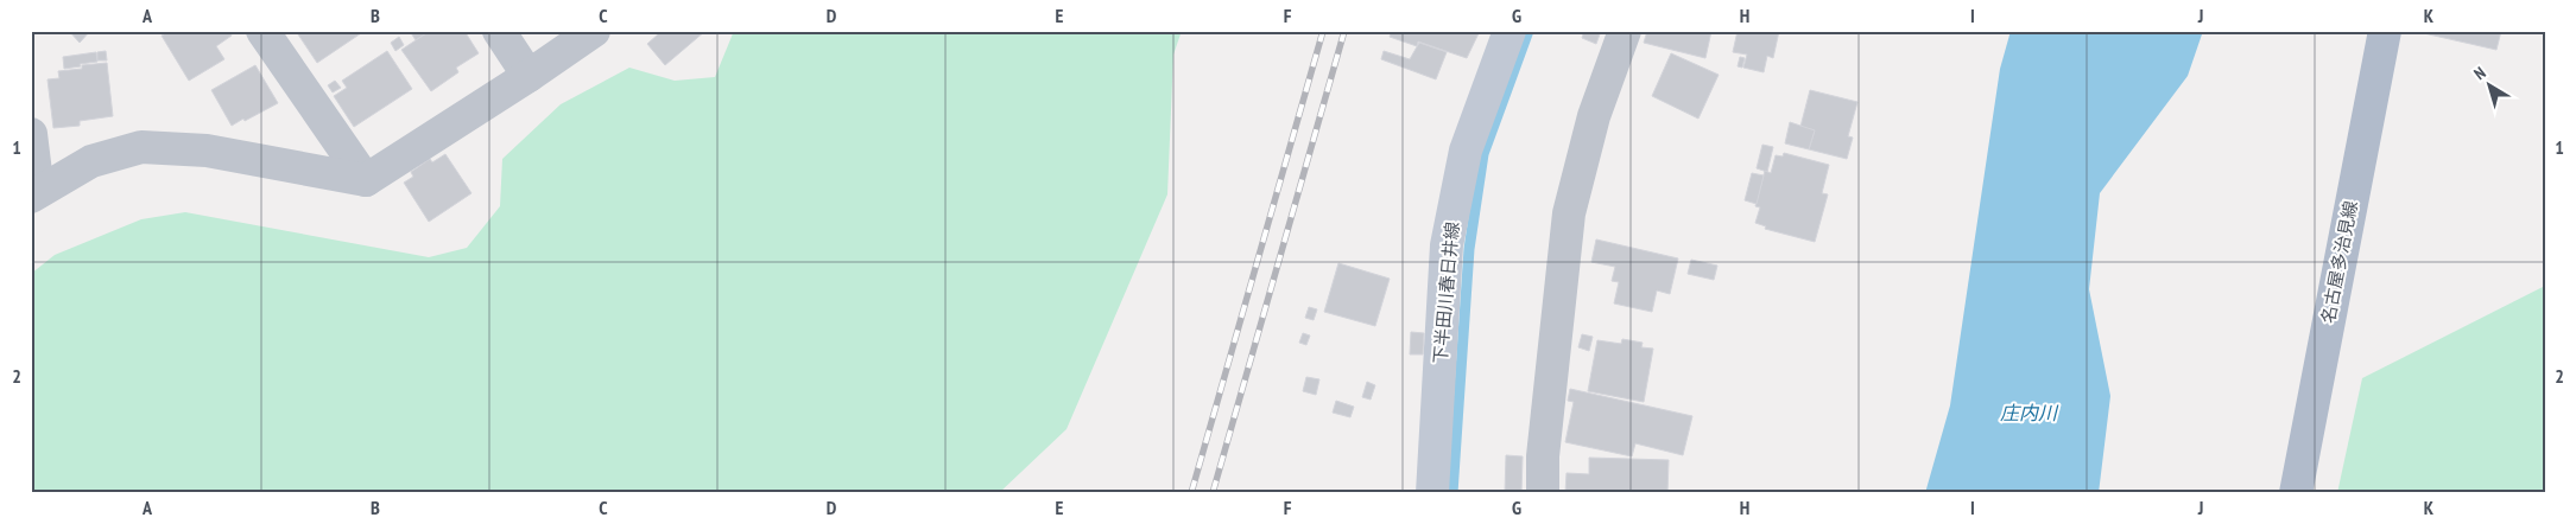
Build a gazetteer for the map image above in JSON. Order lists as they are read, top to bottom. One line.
{"streets":{"main road":["名古屋多治見線","下半田川春日井線"]},"water":["庄内川"],"north":"top left","grid":{"columns":["A","B","C","D","E","F","G","H","I","J","K"],"rows":["1","2"]}}
